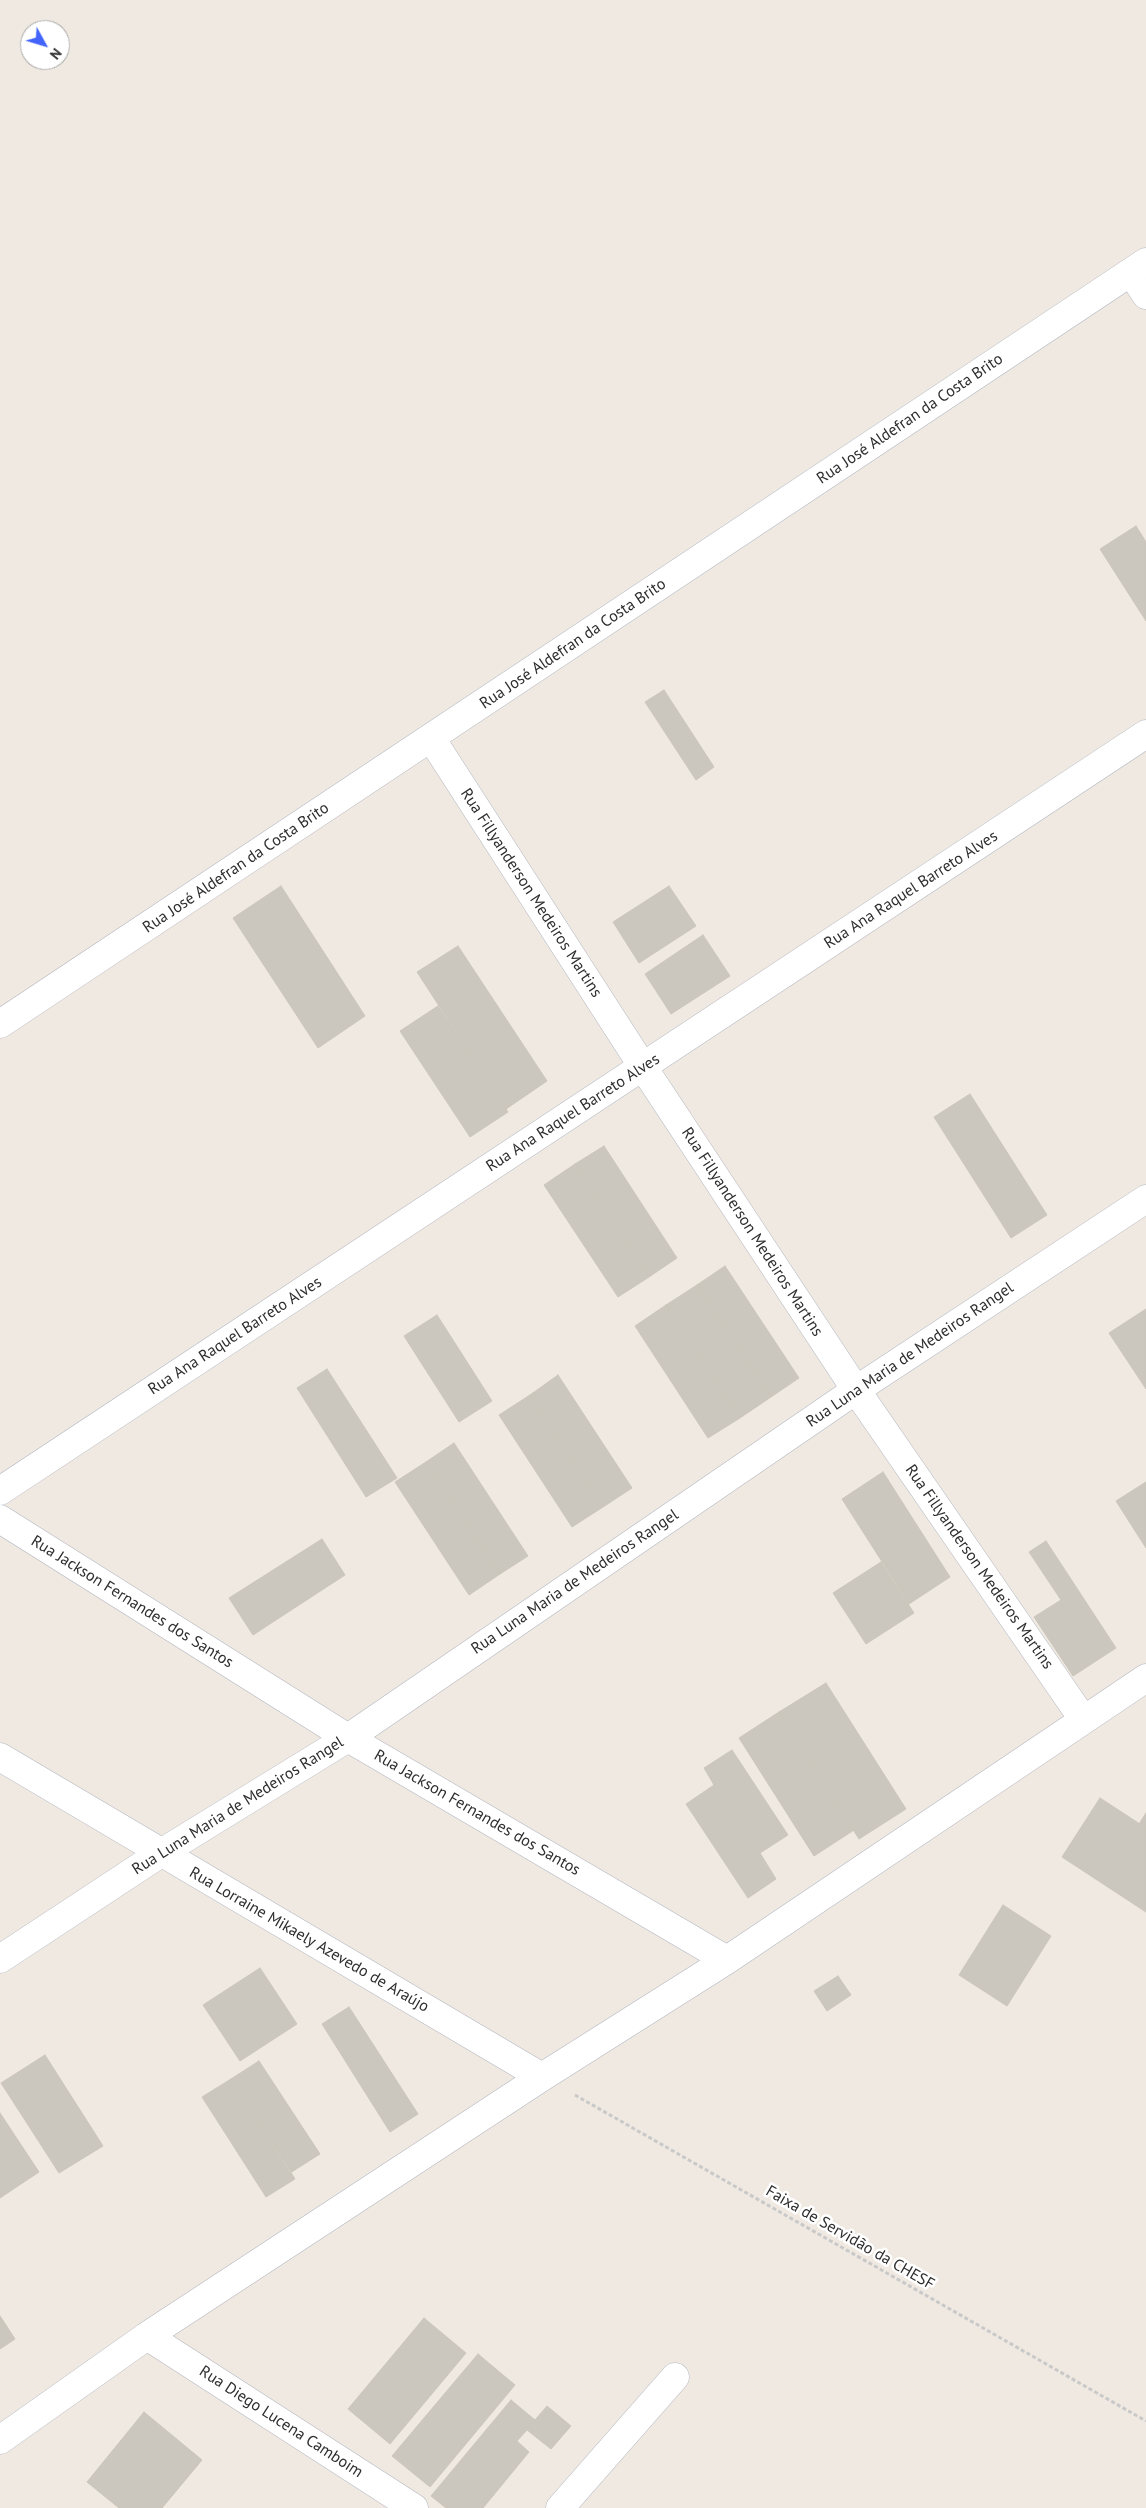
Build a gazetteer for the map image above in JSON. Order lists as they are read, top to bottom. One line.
{"streets":{"street":["Rua José Aldefran da Costa Brito","Rua Ana Raquel Barreto Alves","Rua Fillyanderson Medeiros Martins","Rua Luna Maria de Medeiros Rangel","Rua Jackson Fernandes dos Santos","Rua Lorraine Mikaely Azevedo de Araújo","Rua Diego Lucena Camboim"],"path":["Faixa de Servidão da CHESF"]},"crossings":[["Rua José Aldefran da Costa Brito","Rua Fillyanderson Medeiros Martins"],["Rua Ana Raquel Barreto Alves","Rua Fillyanderson Medeiros Martins"],["Rua Fillyanderson Medeiros Martins","Rua Luna Maria de Medeiros Rangel"],["Rua Luna Maria de Medeiros Rangel","Rua Jackson Fernandes dos Santos"],["Rua Luna Maria de Medeiros Rangel","Rua Lorraine Mikaely Azevedo de Araújo"],["Rua Lorraine Mikaely Azevedo de Araújo","Faixa de Servidão da CHESF"]],"north":"bottom right"}
